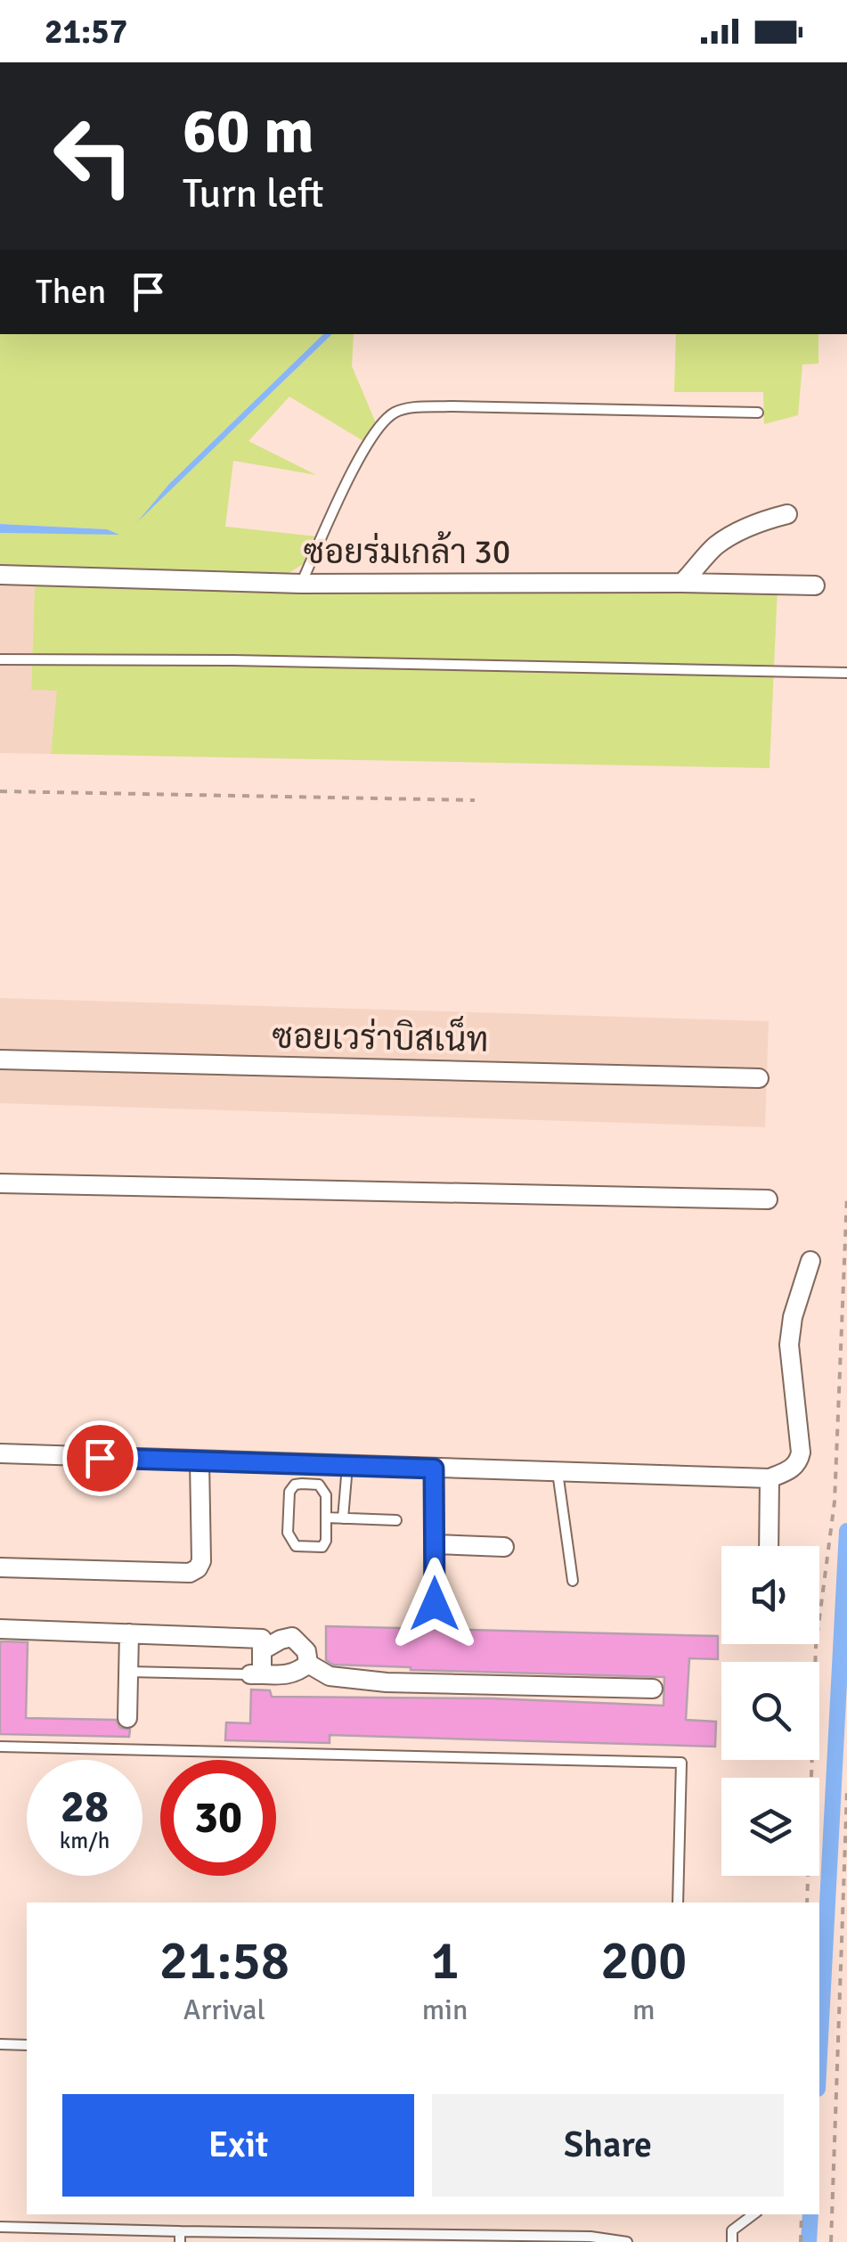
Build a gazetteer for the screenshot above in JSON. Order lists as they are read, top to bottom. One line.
{"streets":{"street":["ซอยร่มเกล้า 30","ซอยเวร่าบิสเน็ท"]},"page":{"status":"21:57","turn":["60 m","Turn left"],"then":"Then","speed":"28 km/h","limit":"30","eta":["21:58","Arrival","1","min","200","m"],"buttons":["Exit","Share"]}}
